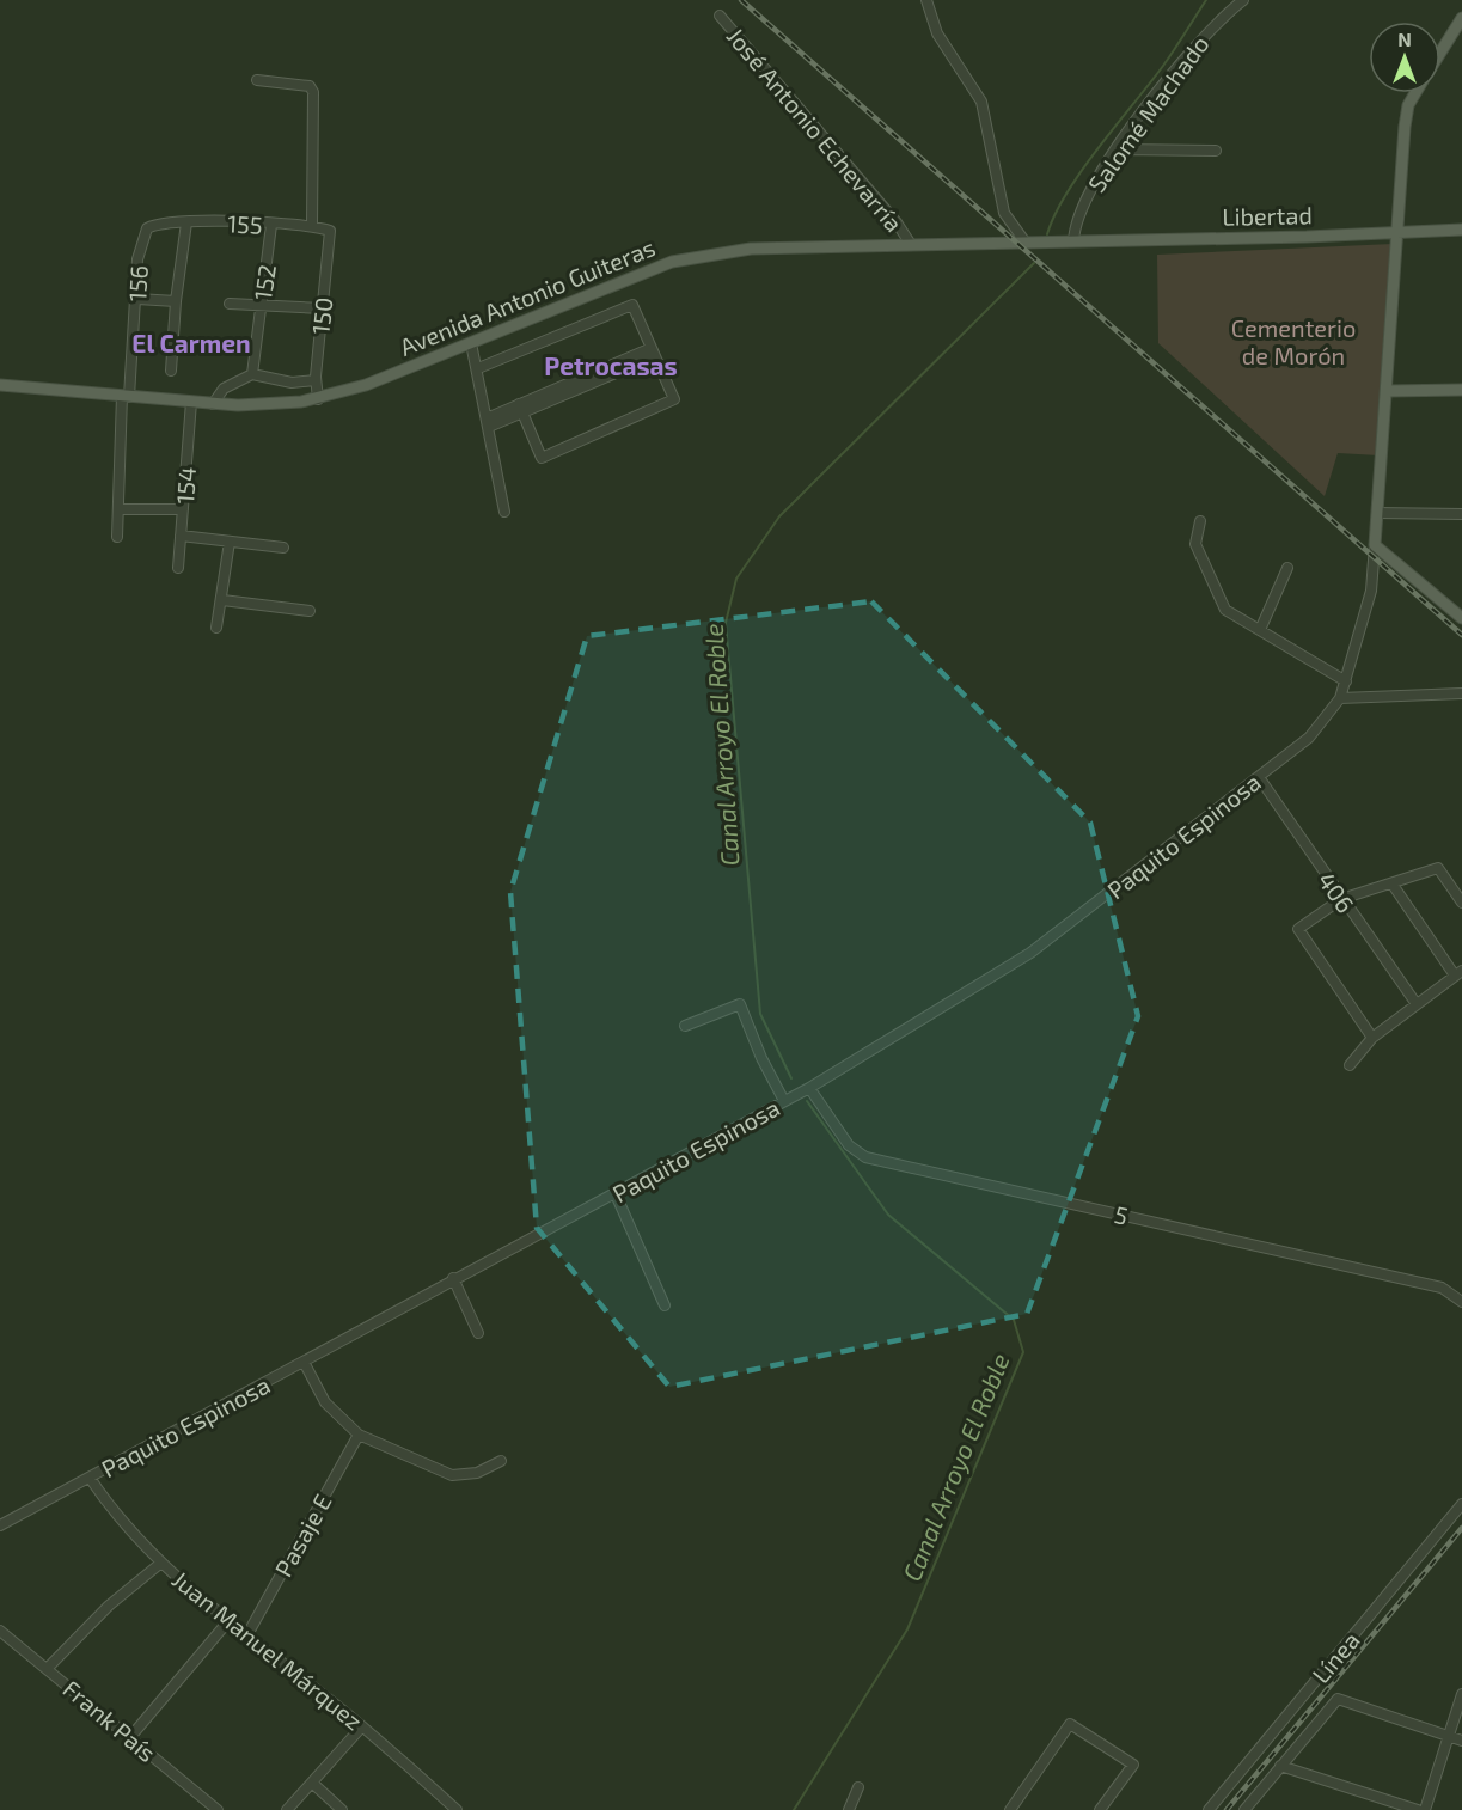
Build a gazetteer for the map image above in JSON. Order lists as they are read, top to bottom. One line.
{"streets":{"main road":["Libertad","Avenida Antonio Guiteras"],"street":["Salomé Machado","José Antonio Echevarría","155","152","156","150","154","Paquito Espinosa","406","5","Pasaje E","Juan Manuel Márquez","Línea","Frank País"]},"crossings":[["Salomé Machado","Libertad"],["Salomé Machado","Avenida Antonio Guiteras"],["José Antonio Echevarría","Avenida Antonio Guiteras"],["Libertad","Avenida Antonio Guiteras"],["155","152"],["155","156"],["155","150"],["156","Avenida Antonio Guiteras"],["Avenida Antonio Guiteras","150"],["Avenida Antonio Guiteras","154"],["Paquito Espinosa","406"],["Paquito Espinosa","5"],["Paquito Espinosa","Juan Manuel Márquez"],["Pasaje E","Juan Manuel Márquez"]],"districts":["El Carmen","Petrocasas"],"water":["Canal Arroyo El Roble"],"parks":["Cementerio de Morón"],"north":"top"}
